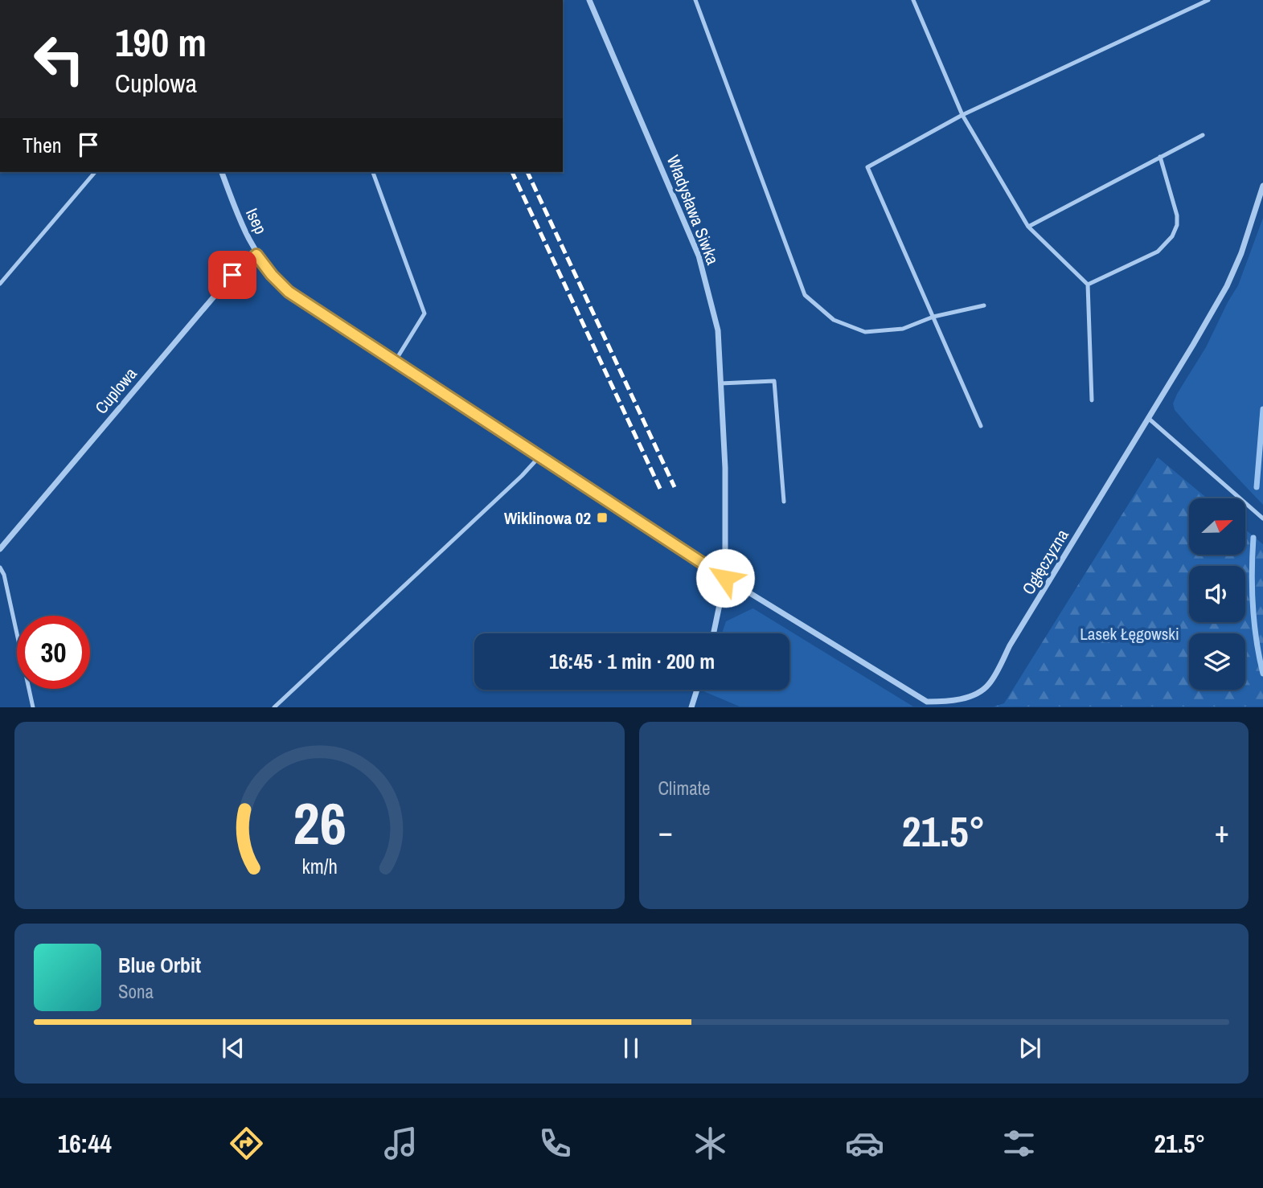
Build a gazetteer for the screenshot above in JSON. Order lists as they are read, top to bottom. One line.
{"streets":{"street":["Władysława Siwka","Isep","Cuplowa","Ogłęczyzna"]},"crossings":[["Władysława Siwka","Isep"],["Władysława Siwka","Ogłęczyzna"],["Isep","Cuplowa"],["Isep","Ogłęczyzna"]],"parks":["Lasek Łęgowski"],"places":{"transit":["Wiklinowa 02"]},"north":"right","page":{"turn":["190 m","Cuplowa"],"then":"Then","limit":"30","trip":"16:45 · 1 min · 200 m","tile":"Climate","heat":["−","21.5°","+"],"song":["Blue Orbit","Sona"],"tabs":["16:44","21.5°"],"gauge":["26","km/h"]}}
